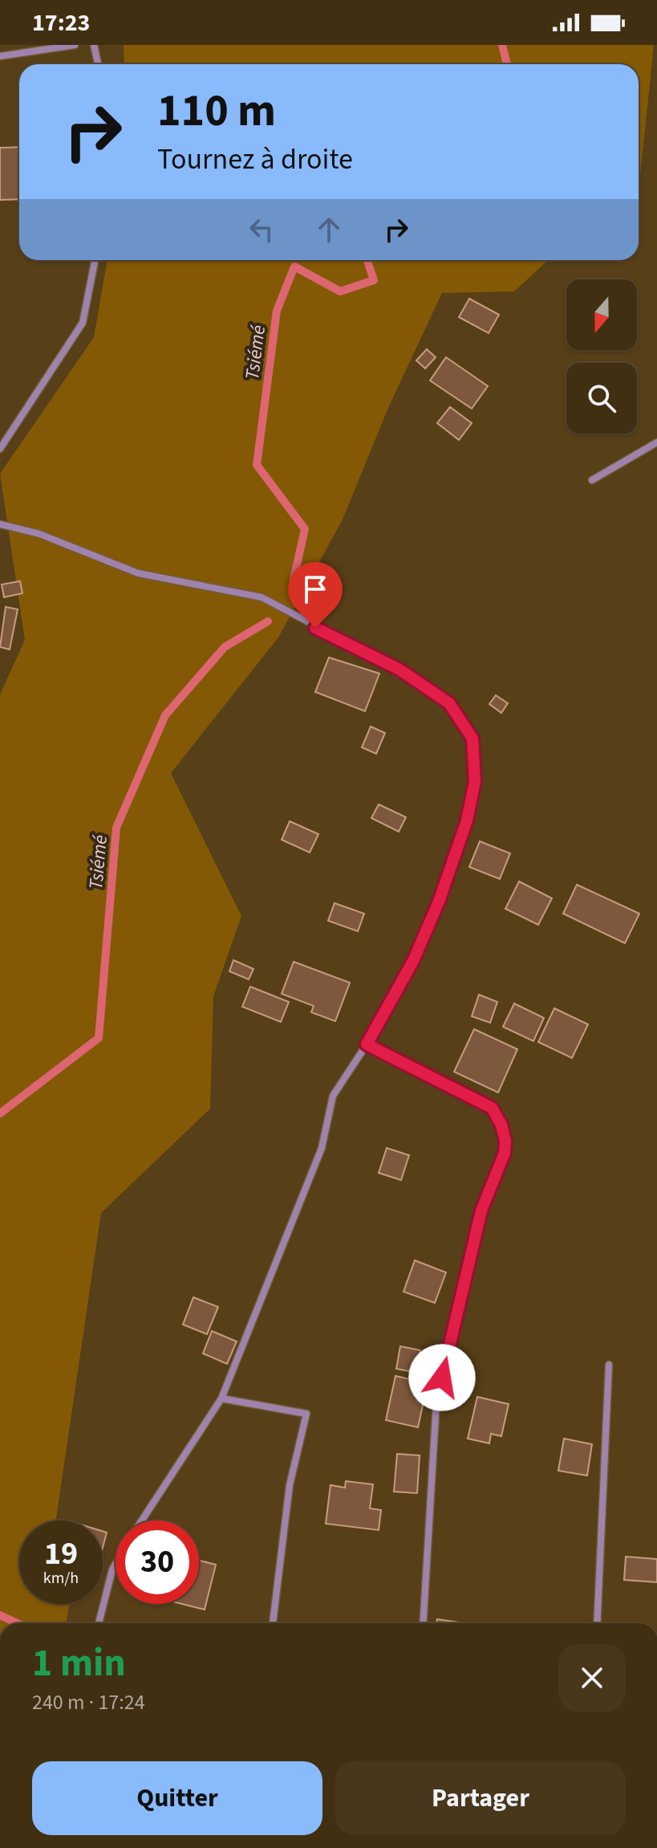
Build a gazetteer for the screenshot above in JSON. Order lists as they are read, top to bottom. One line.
{"water":["Tsiémé"],"north":"bottom","page":{"status":"17:23","turn":["110 m","Tournez à droite"],"speed":"19 km/h","limit":"30","heading":["1 min","240 m · 17:24"],"buttons":["Quitter","Partager"]}}
